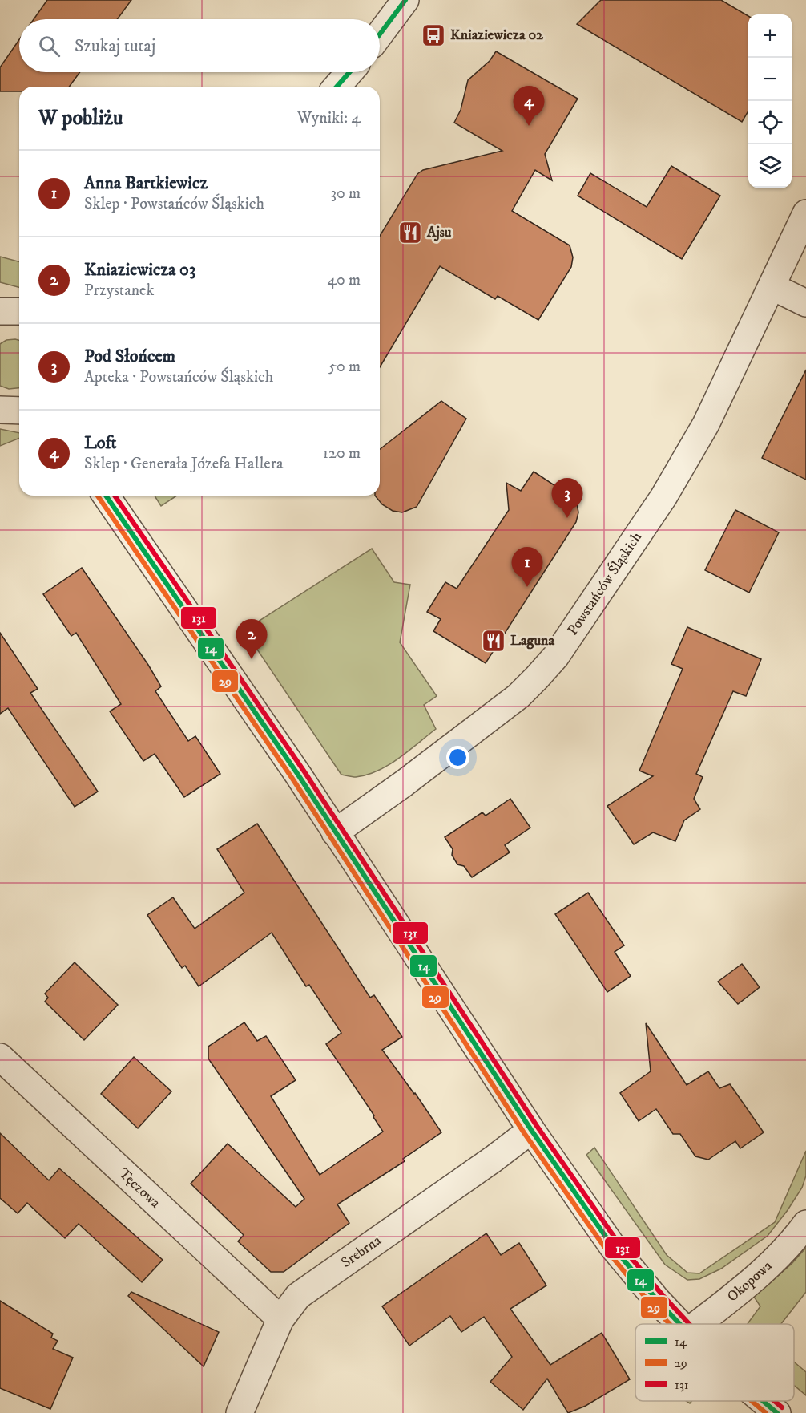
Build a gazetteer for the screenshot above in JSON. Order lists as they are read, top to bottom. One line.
{"streets":{"street":["Powstańców Śląskich","Tęczowa","Srebrna","Okopowa"]},"crossings":[["Tęczowa","Srebrna"]],"places":{"bus stop":["Kniaziewicza 02"],"restaurant":["Ajsu","Laguna"]},"lines":["transit line 14","transit line 29","transit line 131"],"legend":["14","29","131"],"page":{"map_buttons":["+","−"],"search":"Szukaj tutaj","pins":["4","3","1","2"],"heading":["W pobliżu","Wyniki: 4"],"list":[{"mark":"1","name":"Anna Bartkiewicz","note":"Sklep · Powstańców Śląskich","value":"30 m"},{"mark":"2","name":"Kniaziewicza 03","note":"Przystanek","value":"40 m"},{"mark":"3","name":"Pod Słońcem","note":"Apteka · Powstańców Śląskich","value":"50 m"},{"mark":"4","name":"Loft","note":"Sklep · Generała Józefa Hallera","value":"120 m"}]}}
